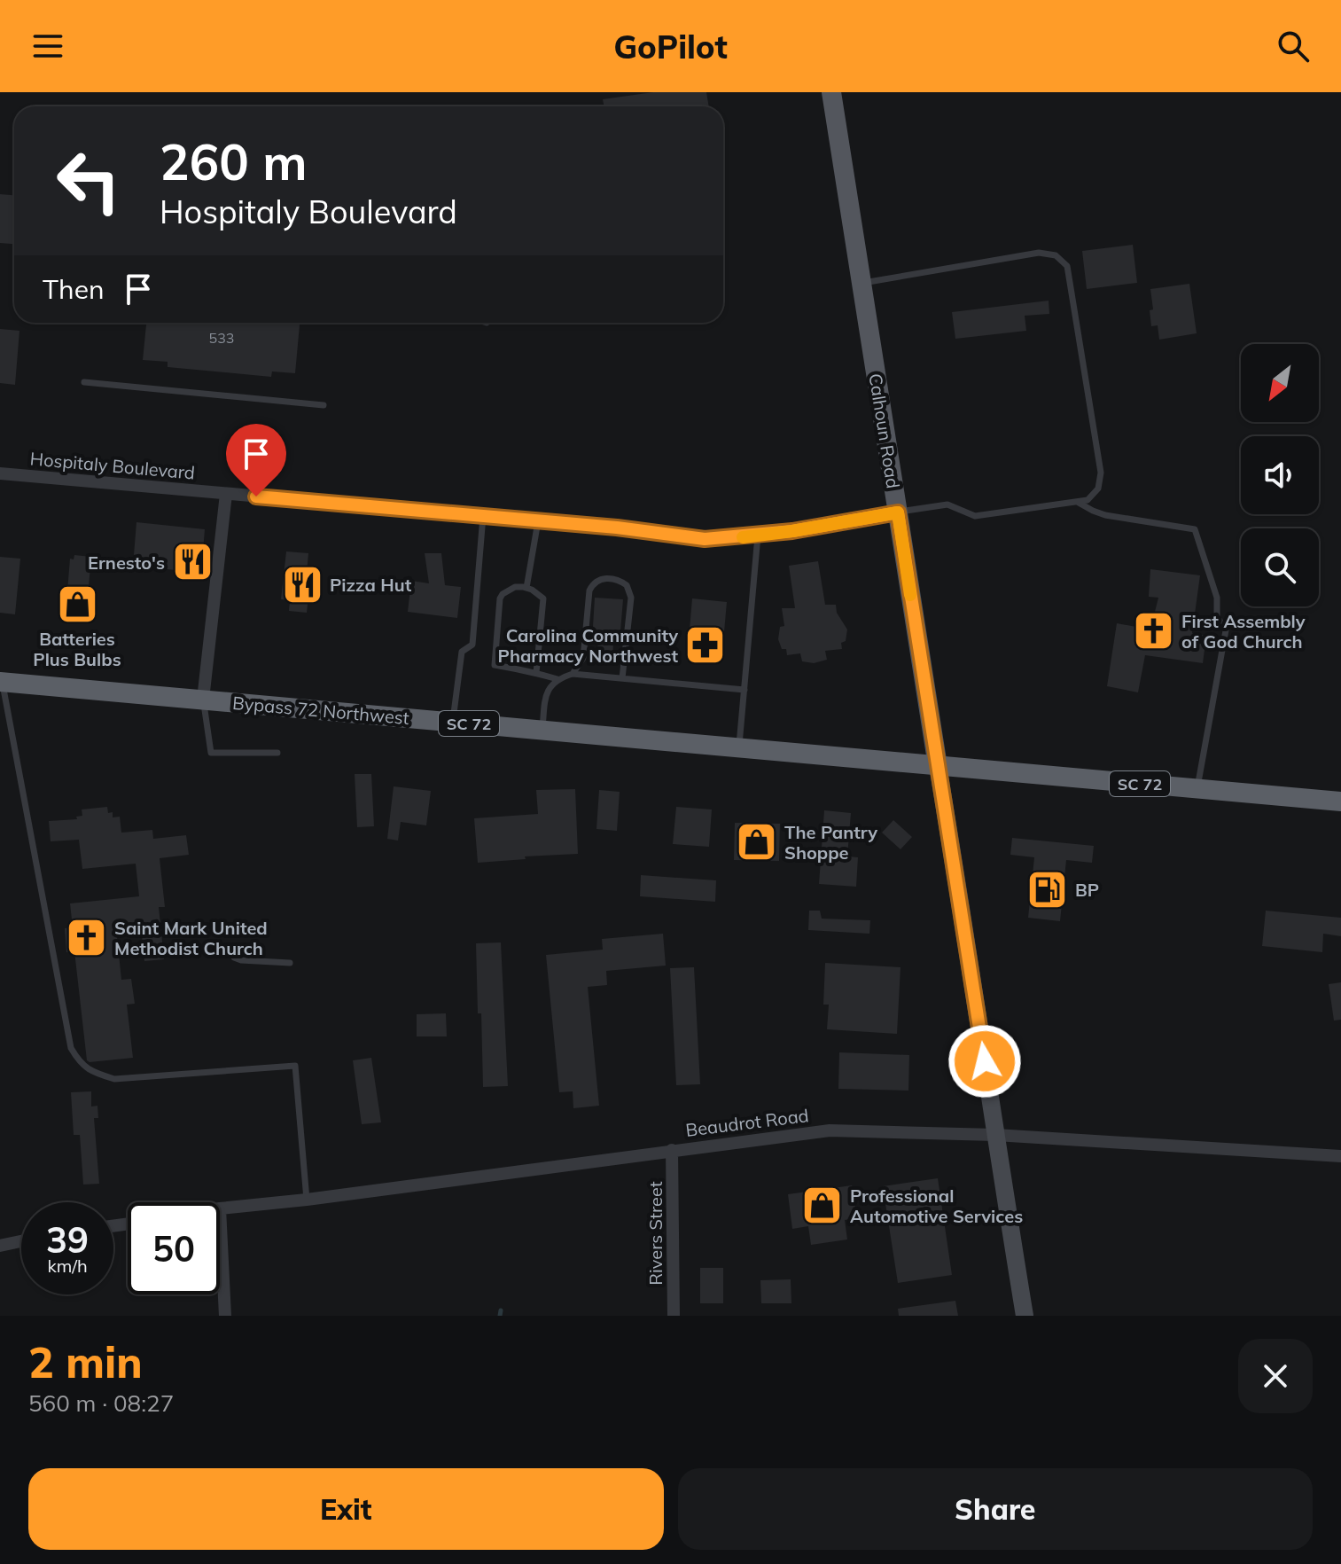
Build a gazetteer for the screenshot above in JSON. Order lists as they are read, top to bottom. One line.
{"streets":{"highway":["Bypass 72 Northwest","SC 72"],"main road":["Calhoun Road"],"street":["Hospitaly Boulevard","Beaudrot Road","Rivers Street"]},"crossings":[["Calhoun Road","Hospitaly Boulevard"],["Calhoun Road","Bypass 72 Northwest"],["Calhoun Road","SC 72"],["Calhoun Road","Beaudrot Road"],["Bypass 72 Northwest","SC 72"],["Beaudrot Road","Rivers Street"]],"places":{"restaurant":["Ernesto's","Pizza Hut"],"shop":["Batteries Plus Bulbs","The Pantry Shoppe","Professional Automotive Services"],"church":["First Assembly of God Church","Saint Mark United Methodist Church"],"pharmacy":["Carolina Community Pharmacy Northwest"],"fuel station":["BP"]},"house_numbers":["533"],"north":"bottom left","page":{"header":"GoPilot","turn":["260 m","Hospitaly Boulevard"],"then":"Then","speed":"39 km/h","limit":"50","heading":["2 min","560 m · 08:27"],"buttons":["Exit","Share"]}}
